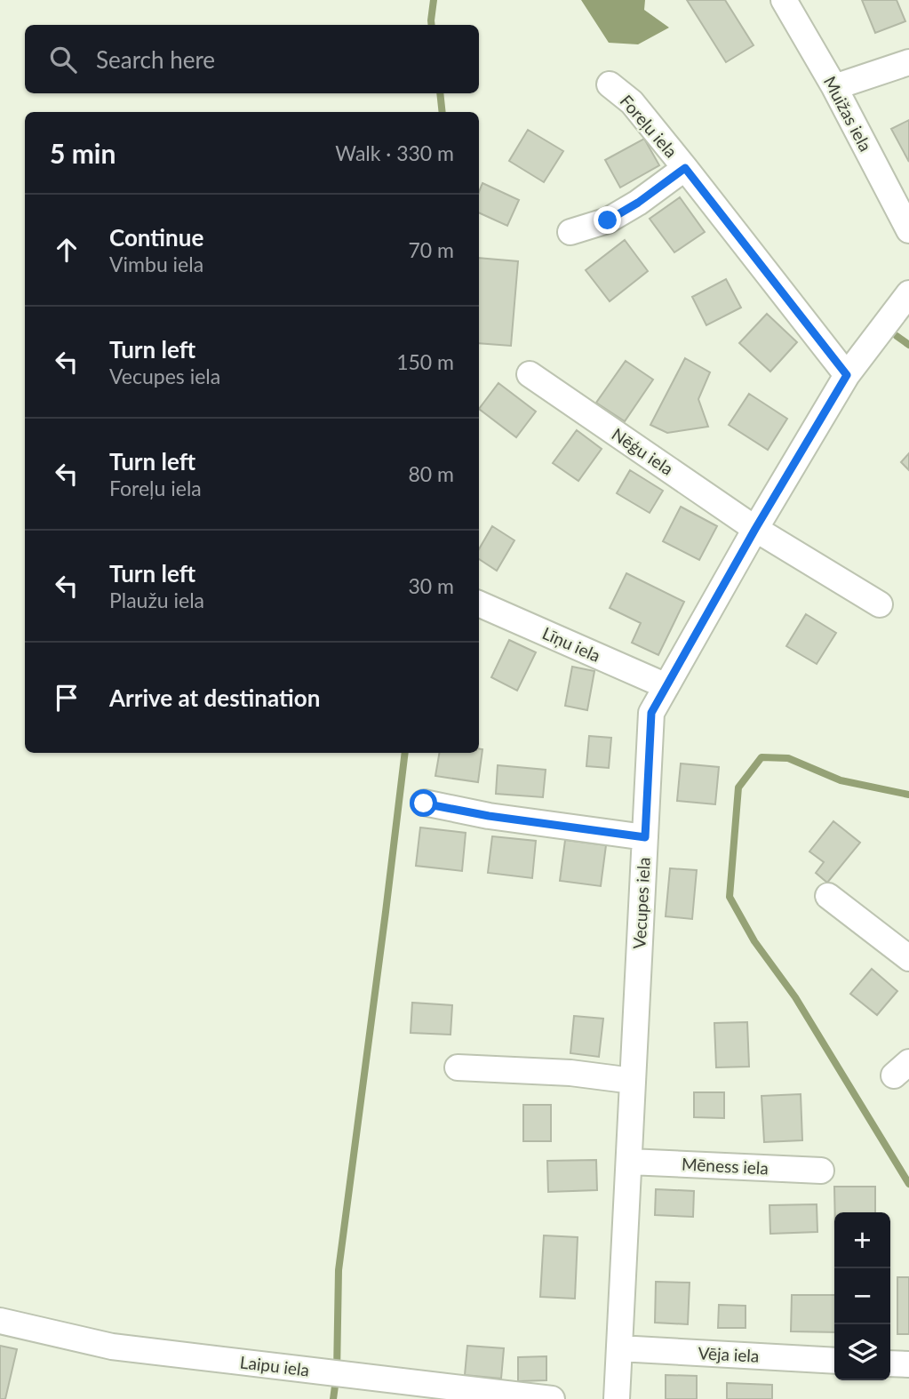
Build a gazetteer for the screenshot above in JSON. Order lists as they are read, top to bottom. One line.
{"streets":{"street":["Muižas iela","Foreļu iela","Nēģu iela","Līņu iela","Vecupes iela","Mēness iela","Vēja iela","Laipu iela"]},"crossings":[["Foreļu iela","Vecupes iela"],["Nēģu iela","Vecupes iela"],["Līņu iela","Vecupes iela"],["Vecupes iela","Mēness iela"],["Vecupes iela","Vēja iela"]],"page":{"search":"Search here","heading":["5 min","Walk · 330 m"],"list":[["Continue","Vimbu iela","70 m"],["Turn left","Vecupes iela","150 m"],["Turn left","Foreļu iela","80 m"],["Turn left","Plaužu iela","30 m"],"Arrive at destination"],"map_buttons":["+","−"]}}
